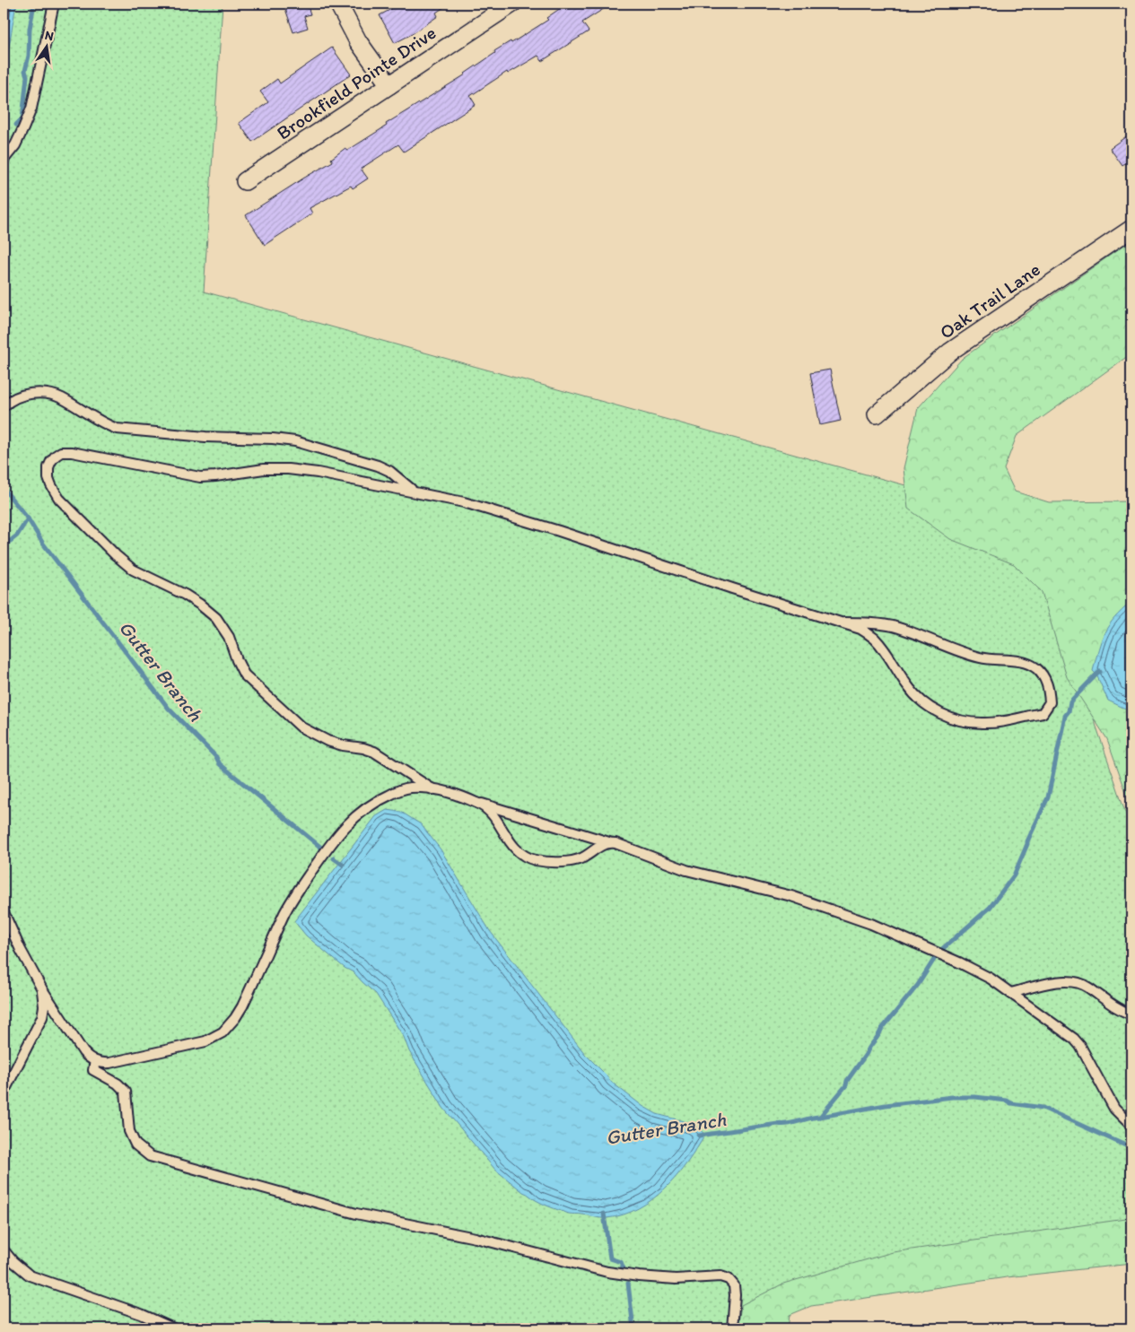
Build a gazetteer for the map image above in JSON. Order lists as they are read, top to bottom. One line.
{"streets":{"street":["Brookfield Pointe Drive","Oak Trail Lane"]},"water":["Gutter Branch"],"north":"top"}
